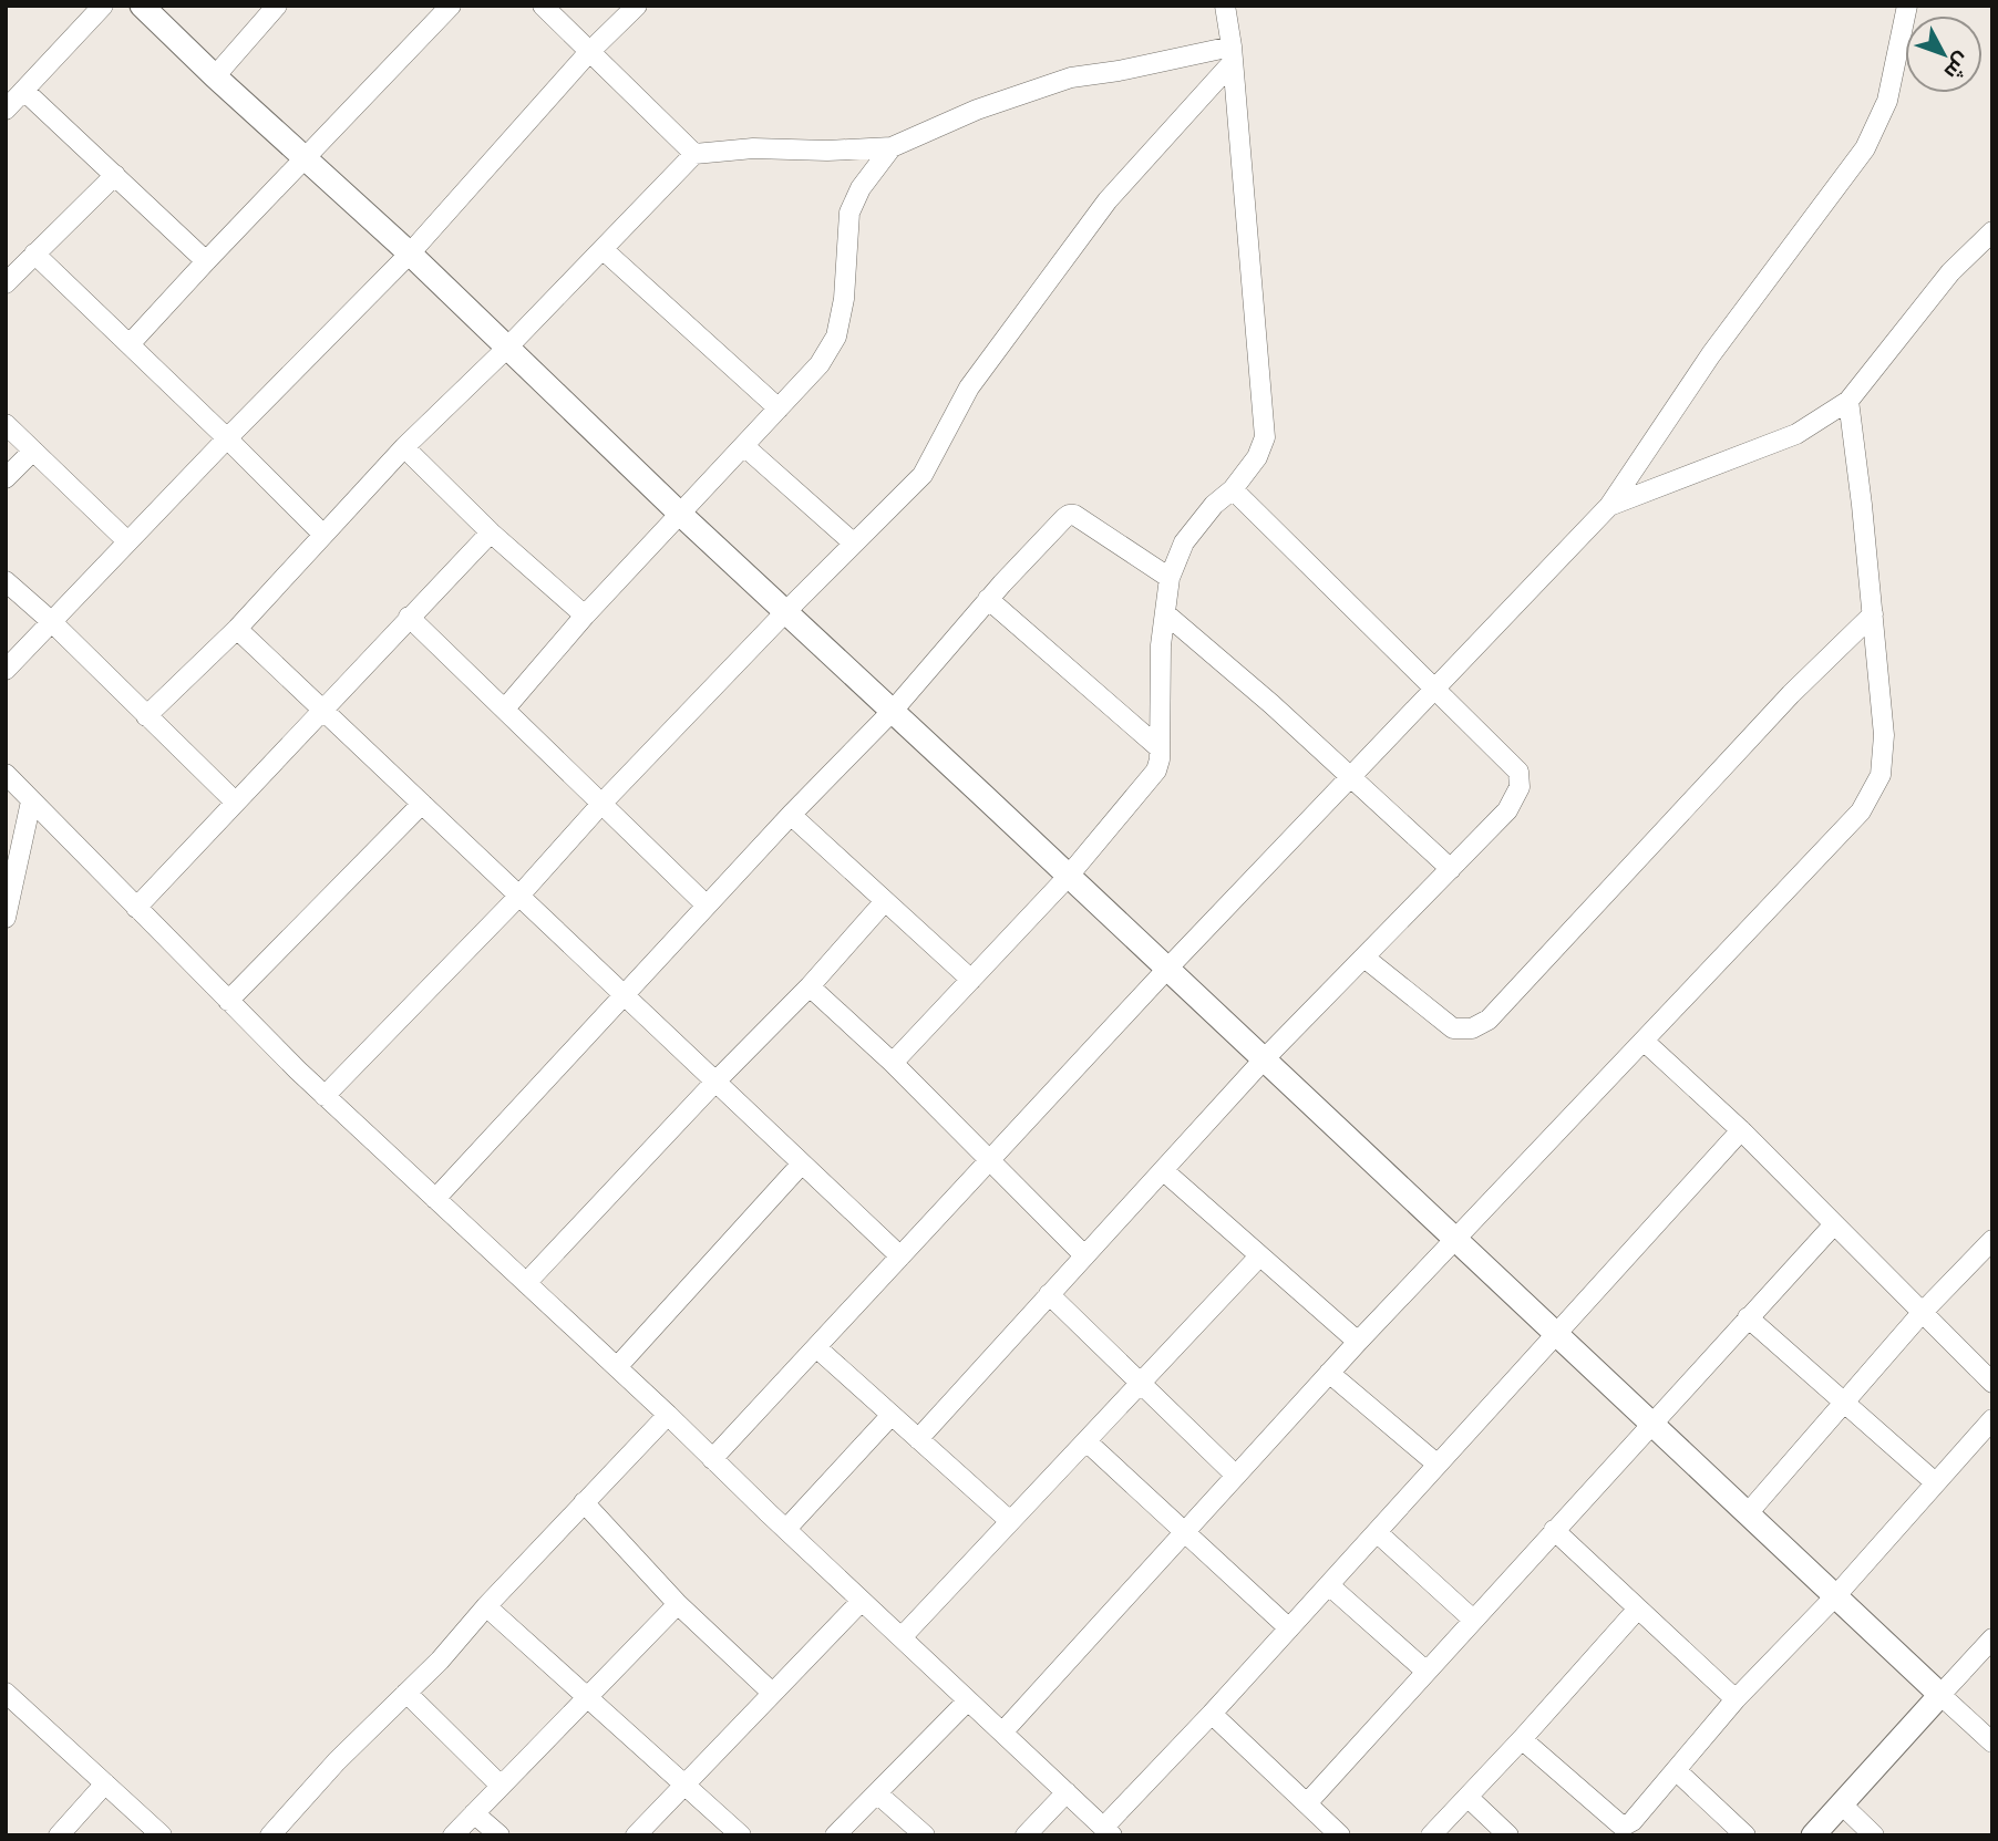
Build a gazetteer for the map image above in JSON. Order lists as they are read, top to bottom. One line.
{"north":"bottom right"}
